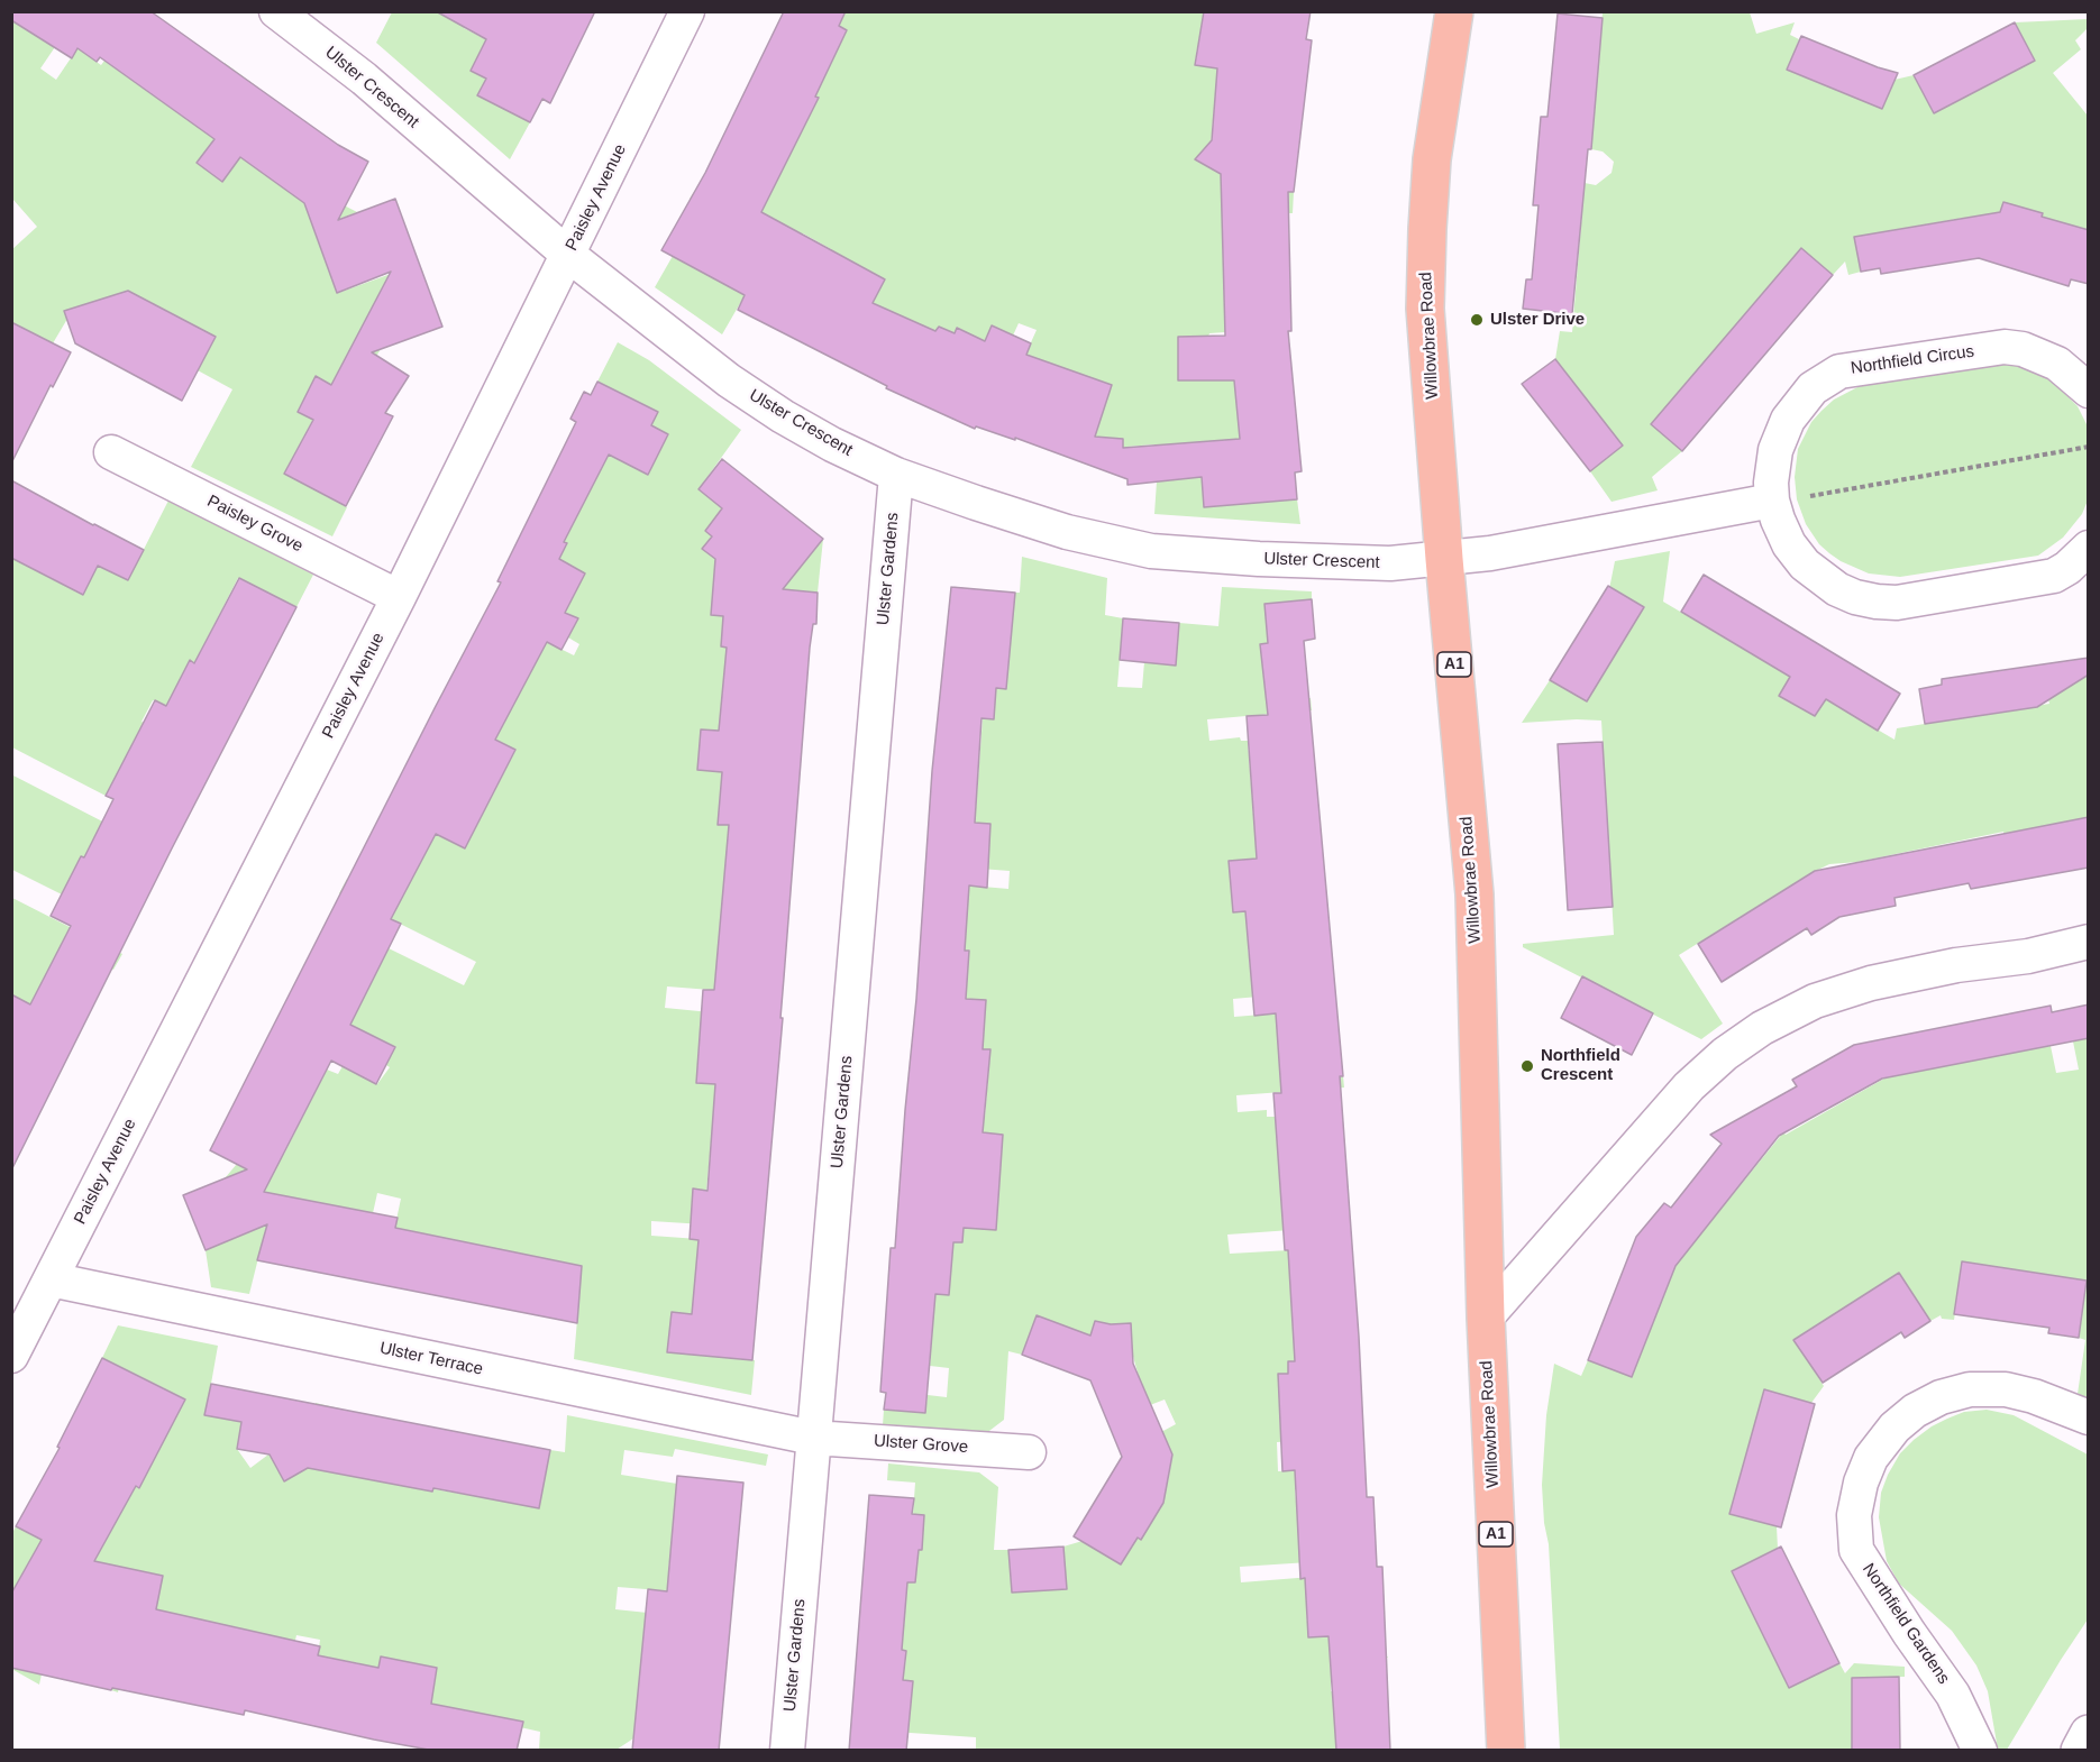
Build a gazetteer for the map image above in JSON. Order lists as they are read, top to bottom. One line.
{"streets":{"main road":["Willowbrae Road","A1"],"street":["Ulster Crescent","Paisley Avenue","Northfield Circus","Paisley Grove","Ulster Gardens","Ulster Terrace","Ulster Grove","Northfield Gardens"]},"crossings":[["Ulster Crescent","Paisley Avenue"],["Ulster Crescent","Willowbrae Road"],["Ulster Crescent","Ulster Gardens"],["Paisley Avenue","Paisley Grove"],["Paisley Avenue","Ulster Terrace"],["Ulster Gardens","Ulster Terrace"],["Ulster Gardens","Ulster Grove"],["Ulster Terrace","Ulster Grove"]],"places":["Ulster Drive","Northfield Crescent"]}
